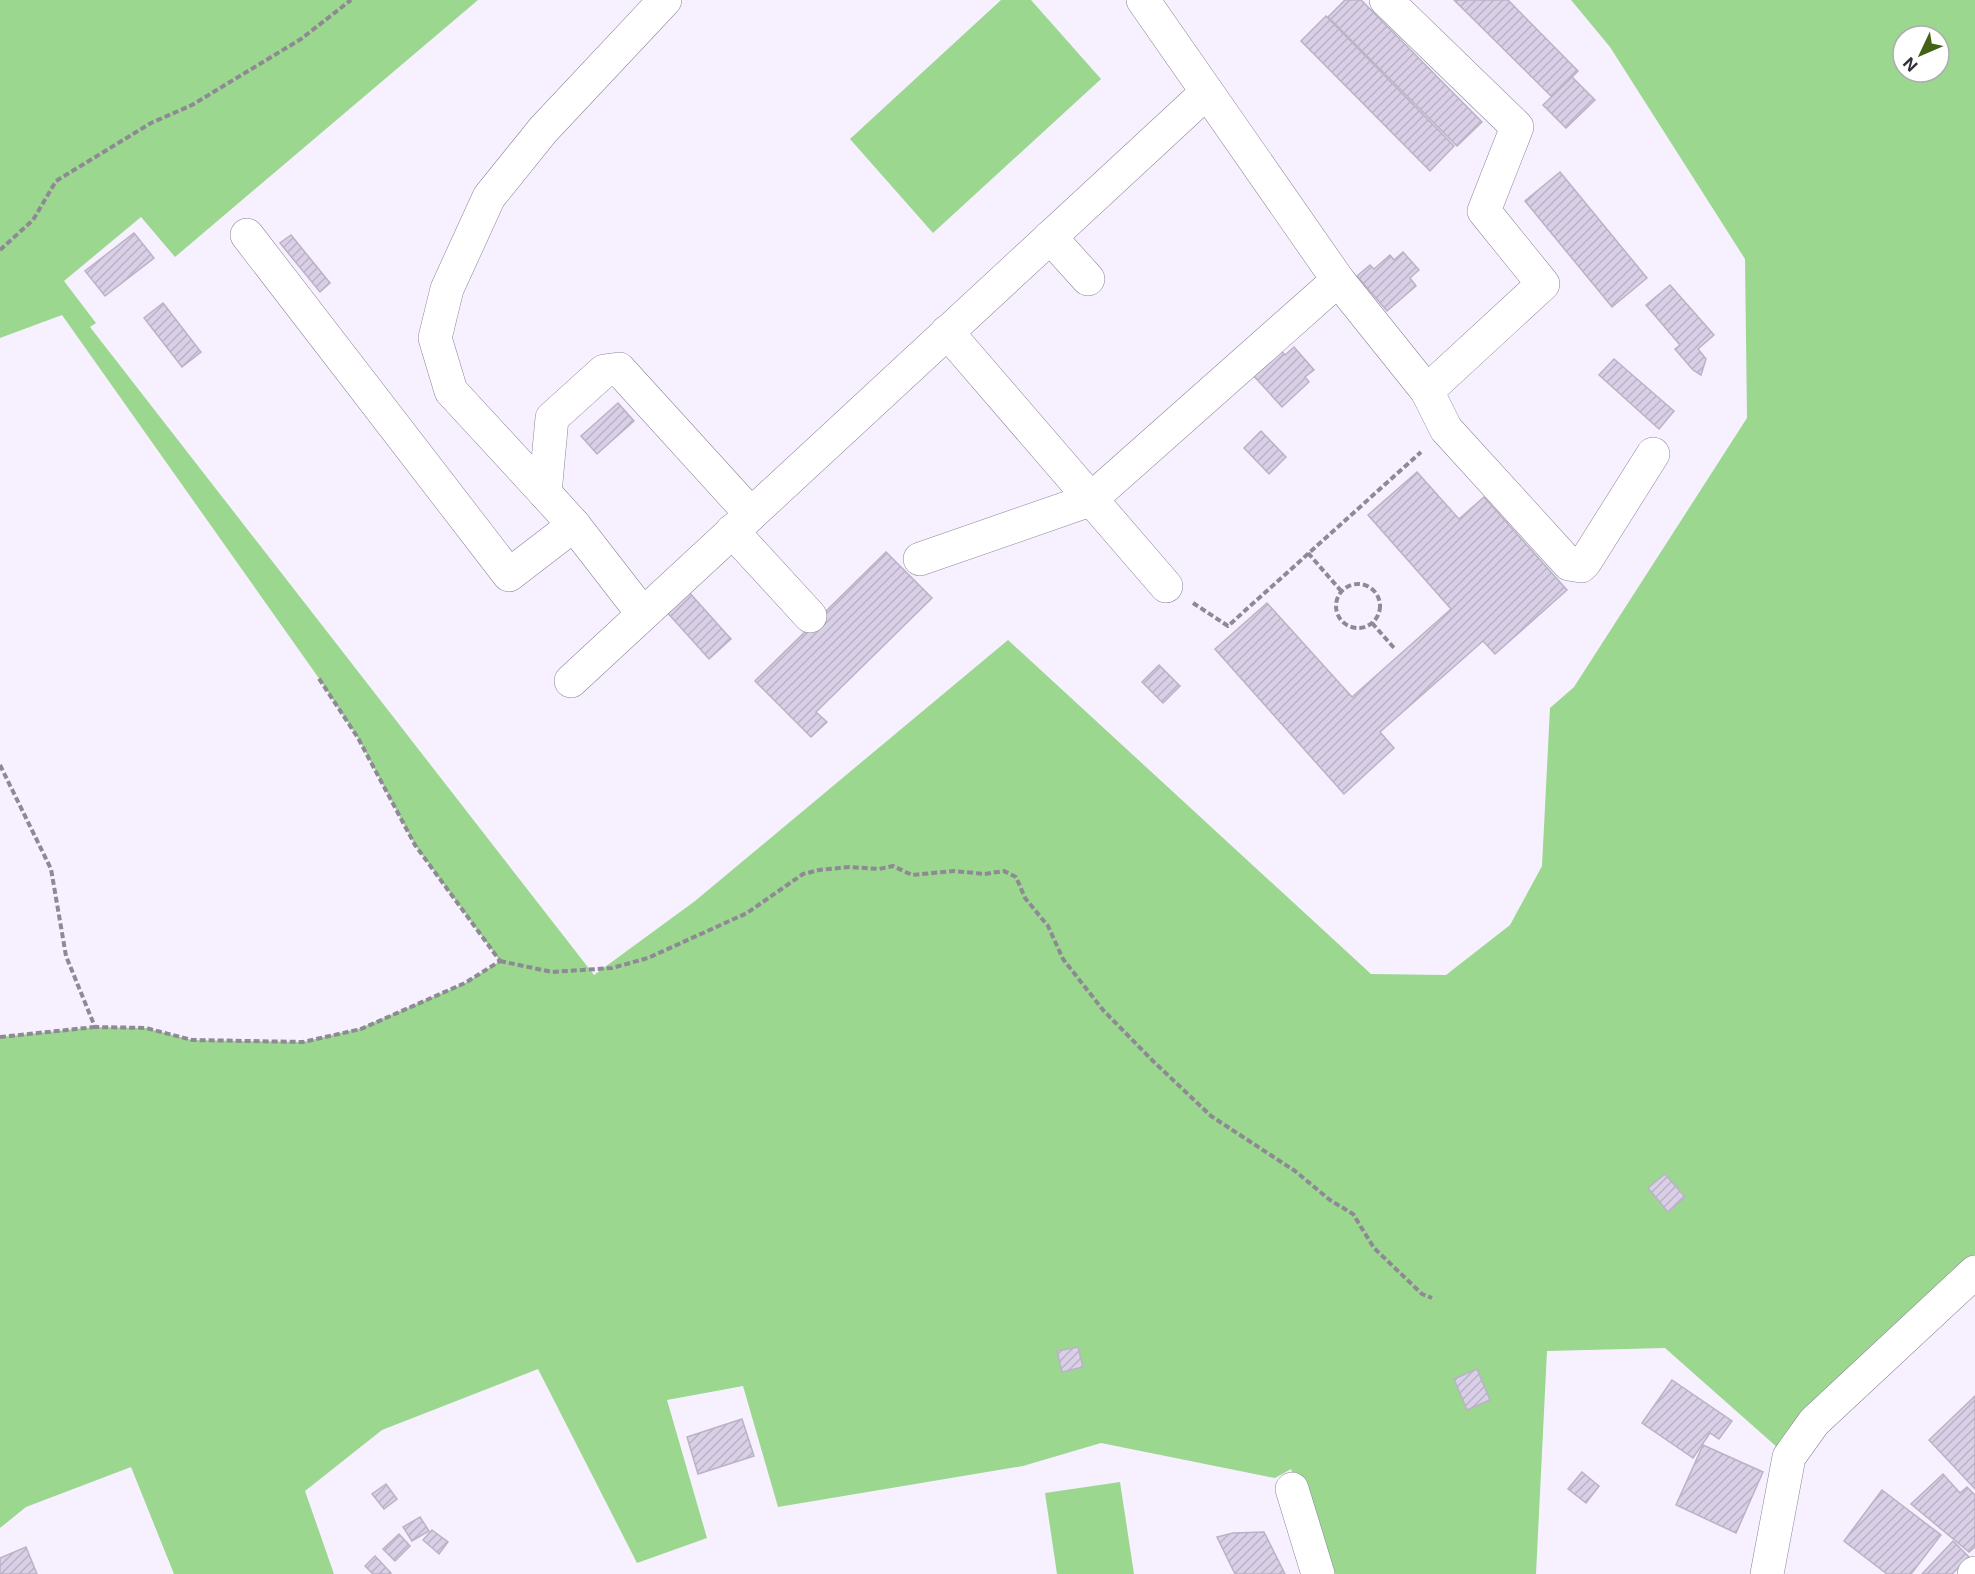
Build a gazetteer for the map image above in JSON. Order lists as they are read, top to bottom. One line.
{"north":"bottom left"}
